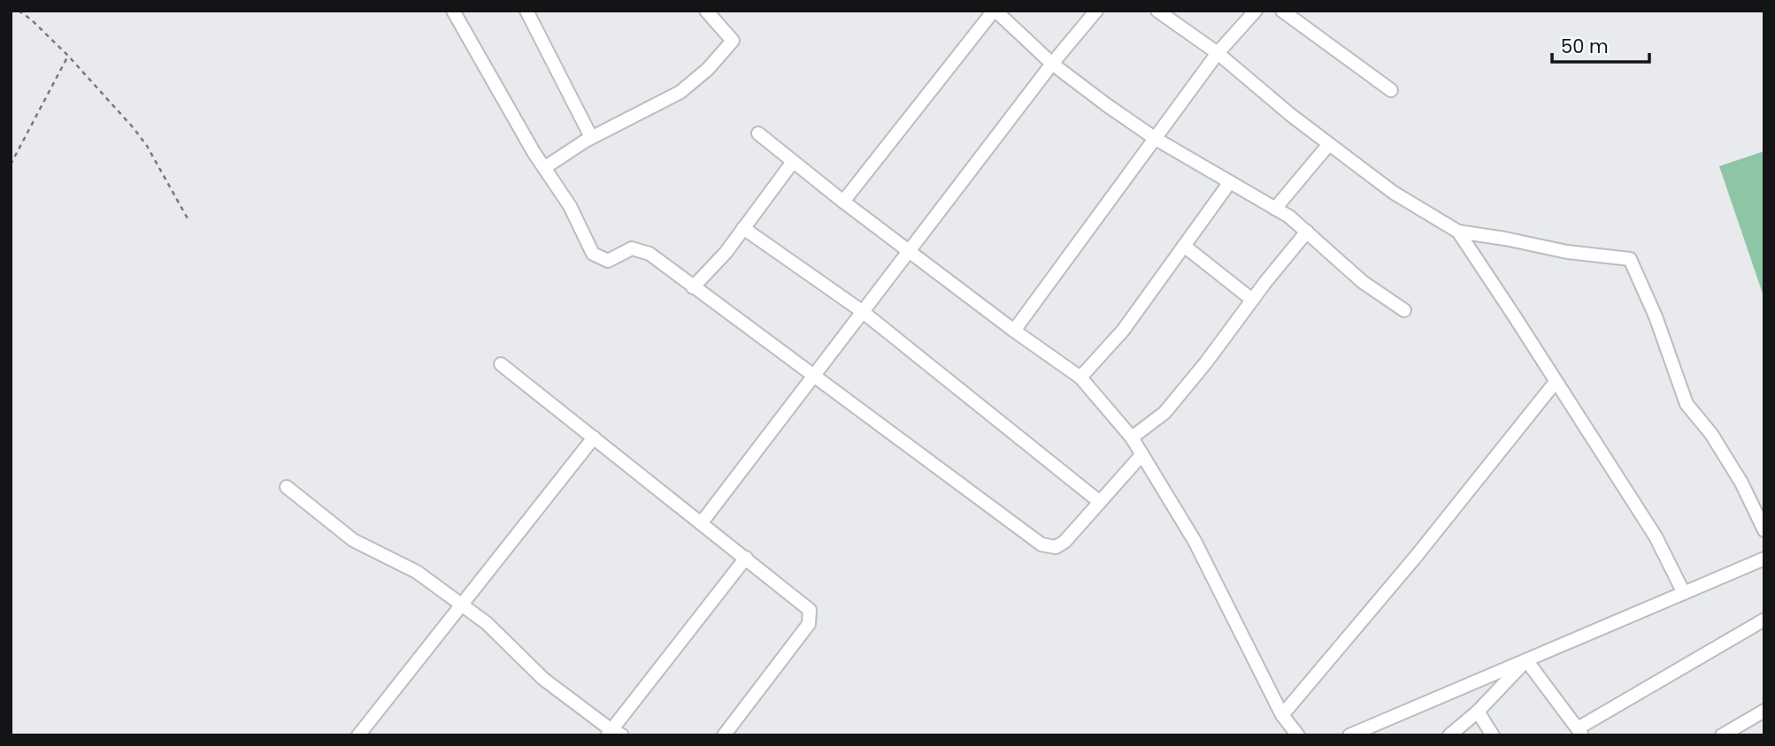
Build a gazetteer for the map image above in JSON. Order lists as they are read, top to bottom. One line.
{"scale_bar":"50 m"}
